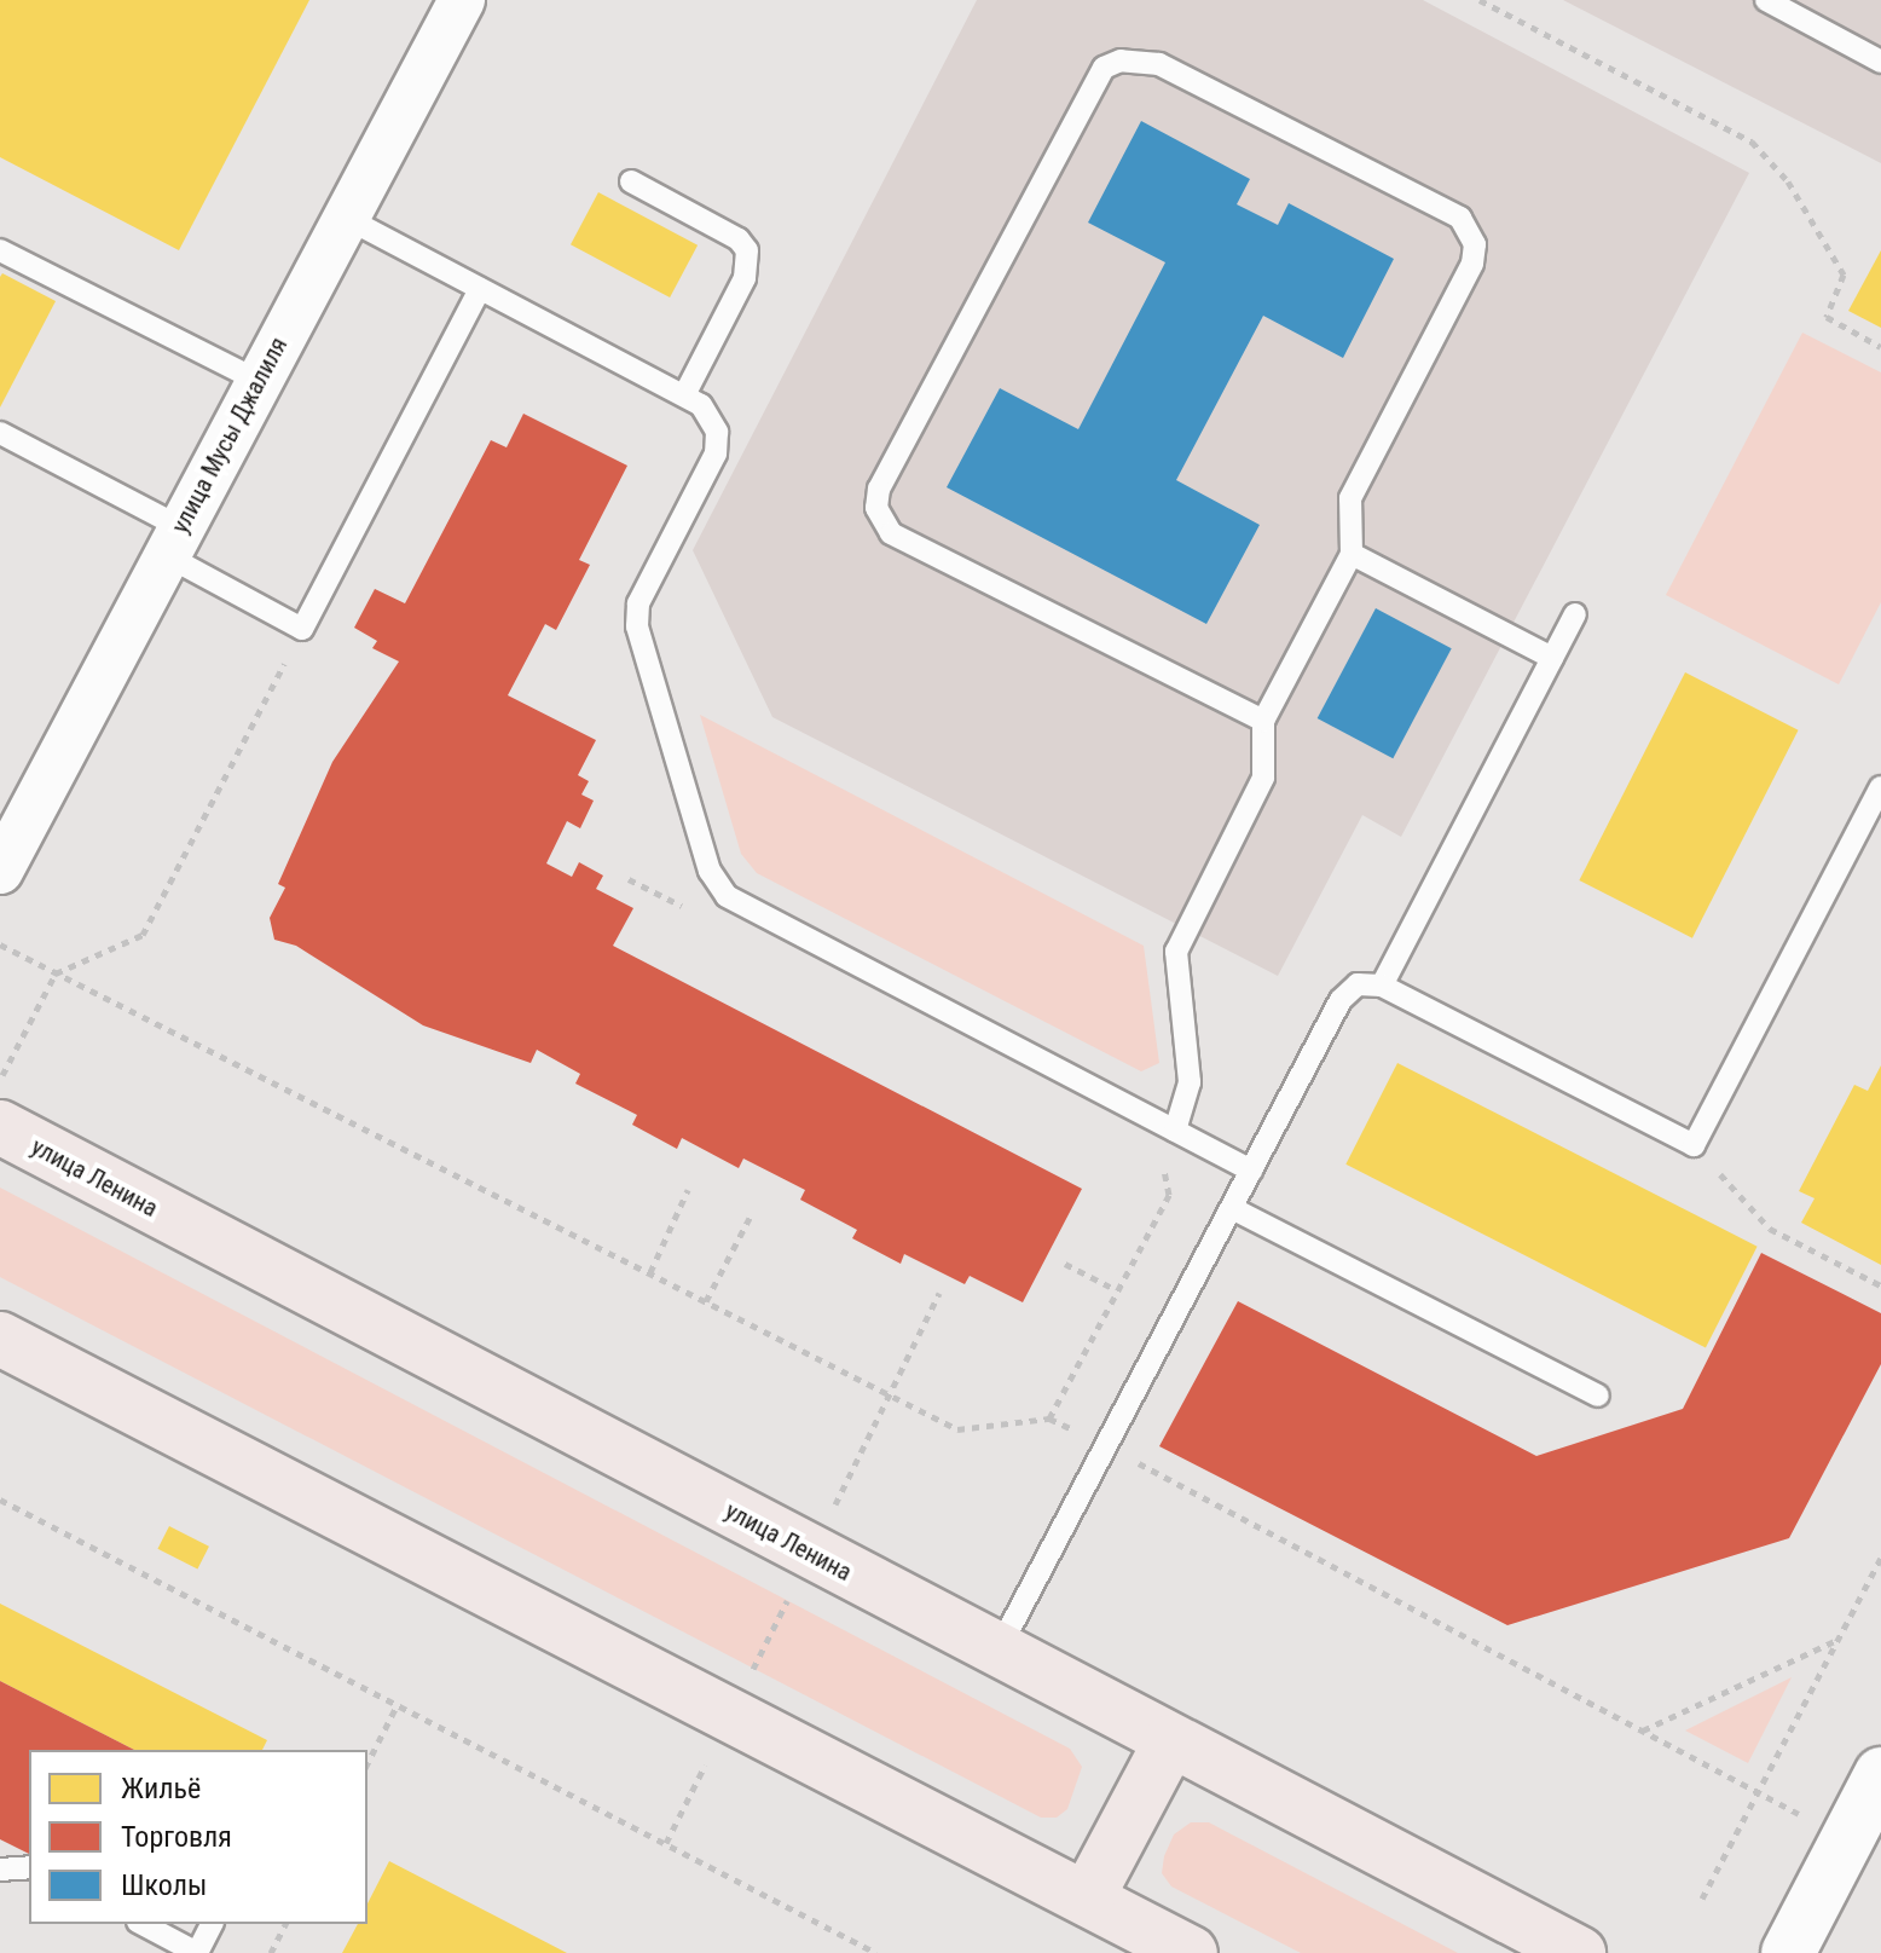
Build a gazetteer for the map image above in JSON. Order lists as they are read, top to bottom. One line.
{"streets":{"main road":["улица Ленина"],"street":["улица Мусы Джалиля"]},"legend":["Жильё","Торговля","Школы"]}
